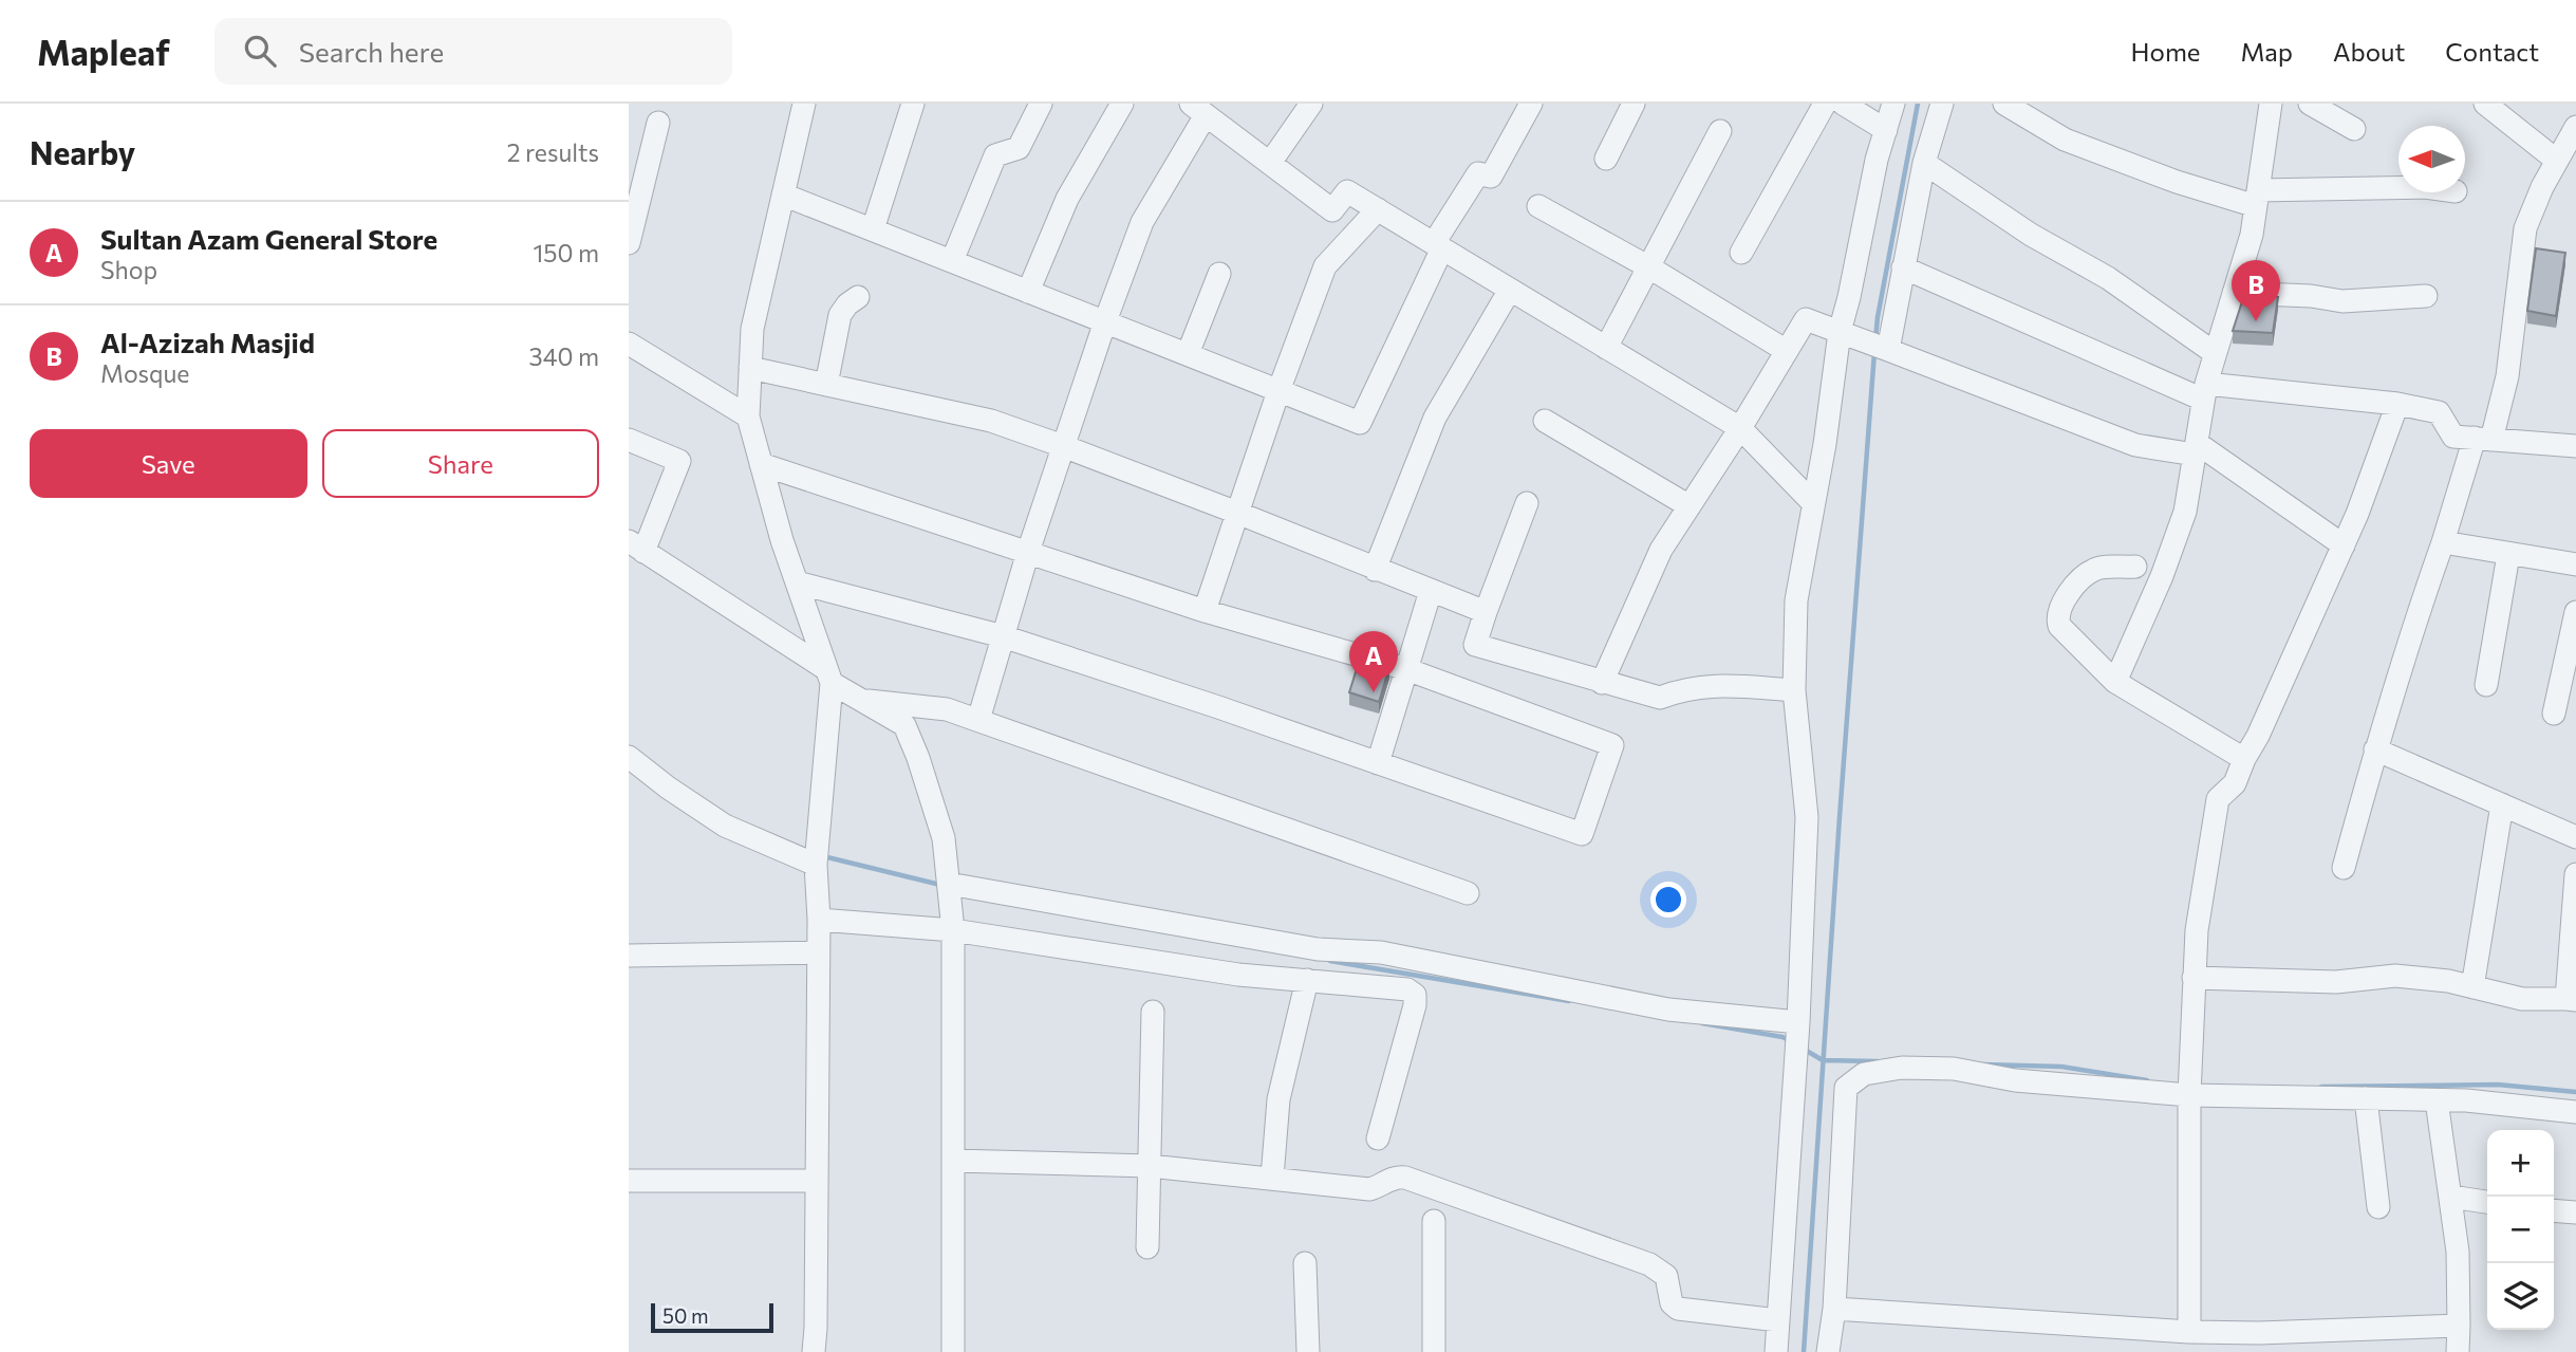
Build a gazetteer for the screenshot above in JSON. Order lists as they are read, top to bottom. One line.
{"scale_bar":"50 m","north":"left","page":{"header":"Mapleaf","search":"Search here","nav":["Home","Map","About","Contact"],"heading":["Nearby","2 results"],"list":[{"mark":"A","name":"Sultan Azam General Store","note":"Shop","value":"150 m"},{"mark":"B","name":"Al-Azizah Masjid","note":"Mosque","value":"340 m"}],"pins":["B","A"],"buttons":["Save","Share"],"map_buttons":["+","−"],"scale":"50 m"}}
